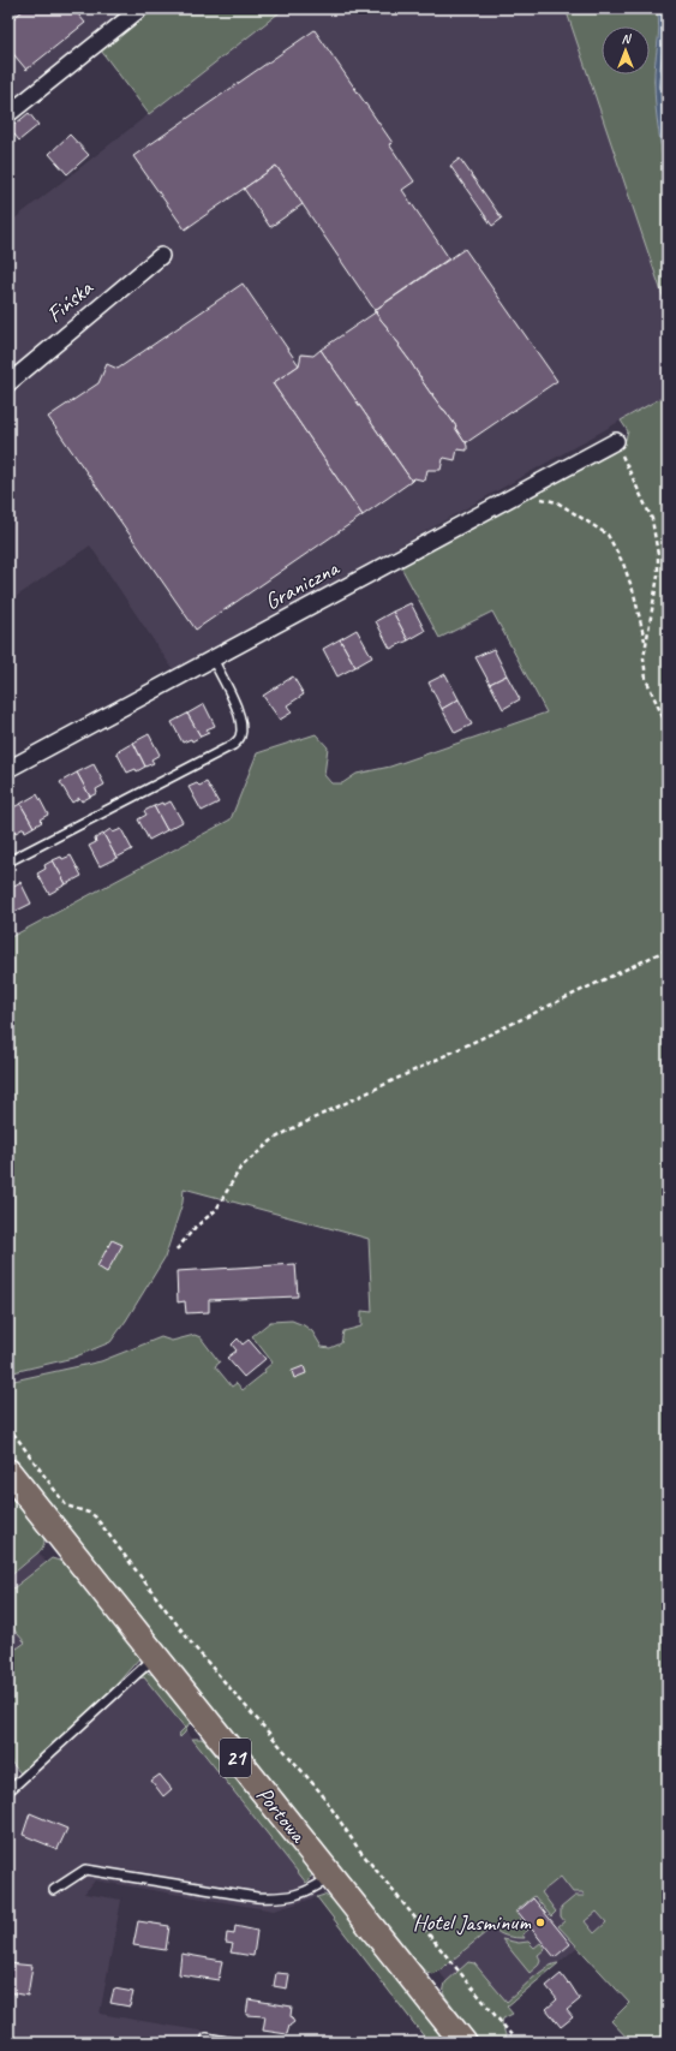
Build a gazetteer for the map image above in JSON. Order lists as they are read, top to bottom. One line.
{"streets":{"main road":["21","Portowa"],"street":["Fińska","Graniczna"]},"places":["Hotel Jasminum"],"north":"top"}
